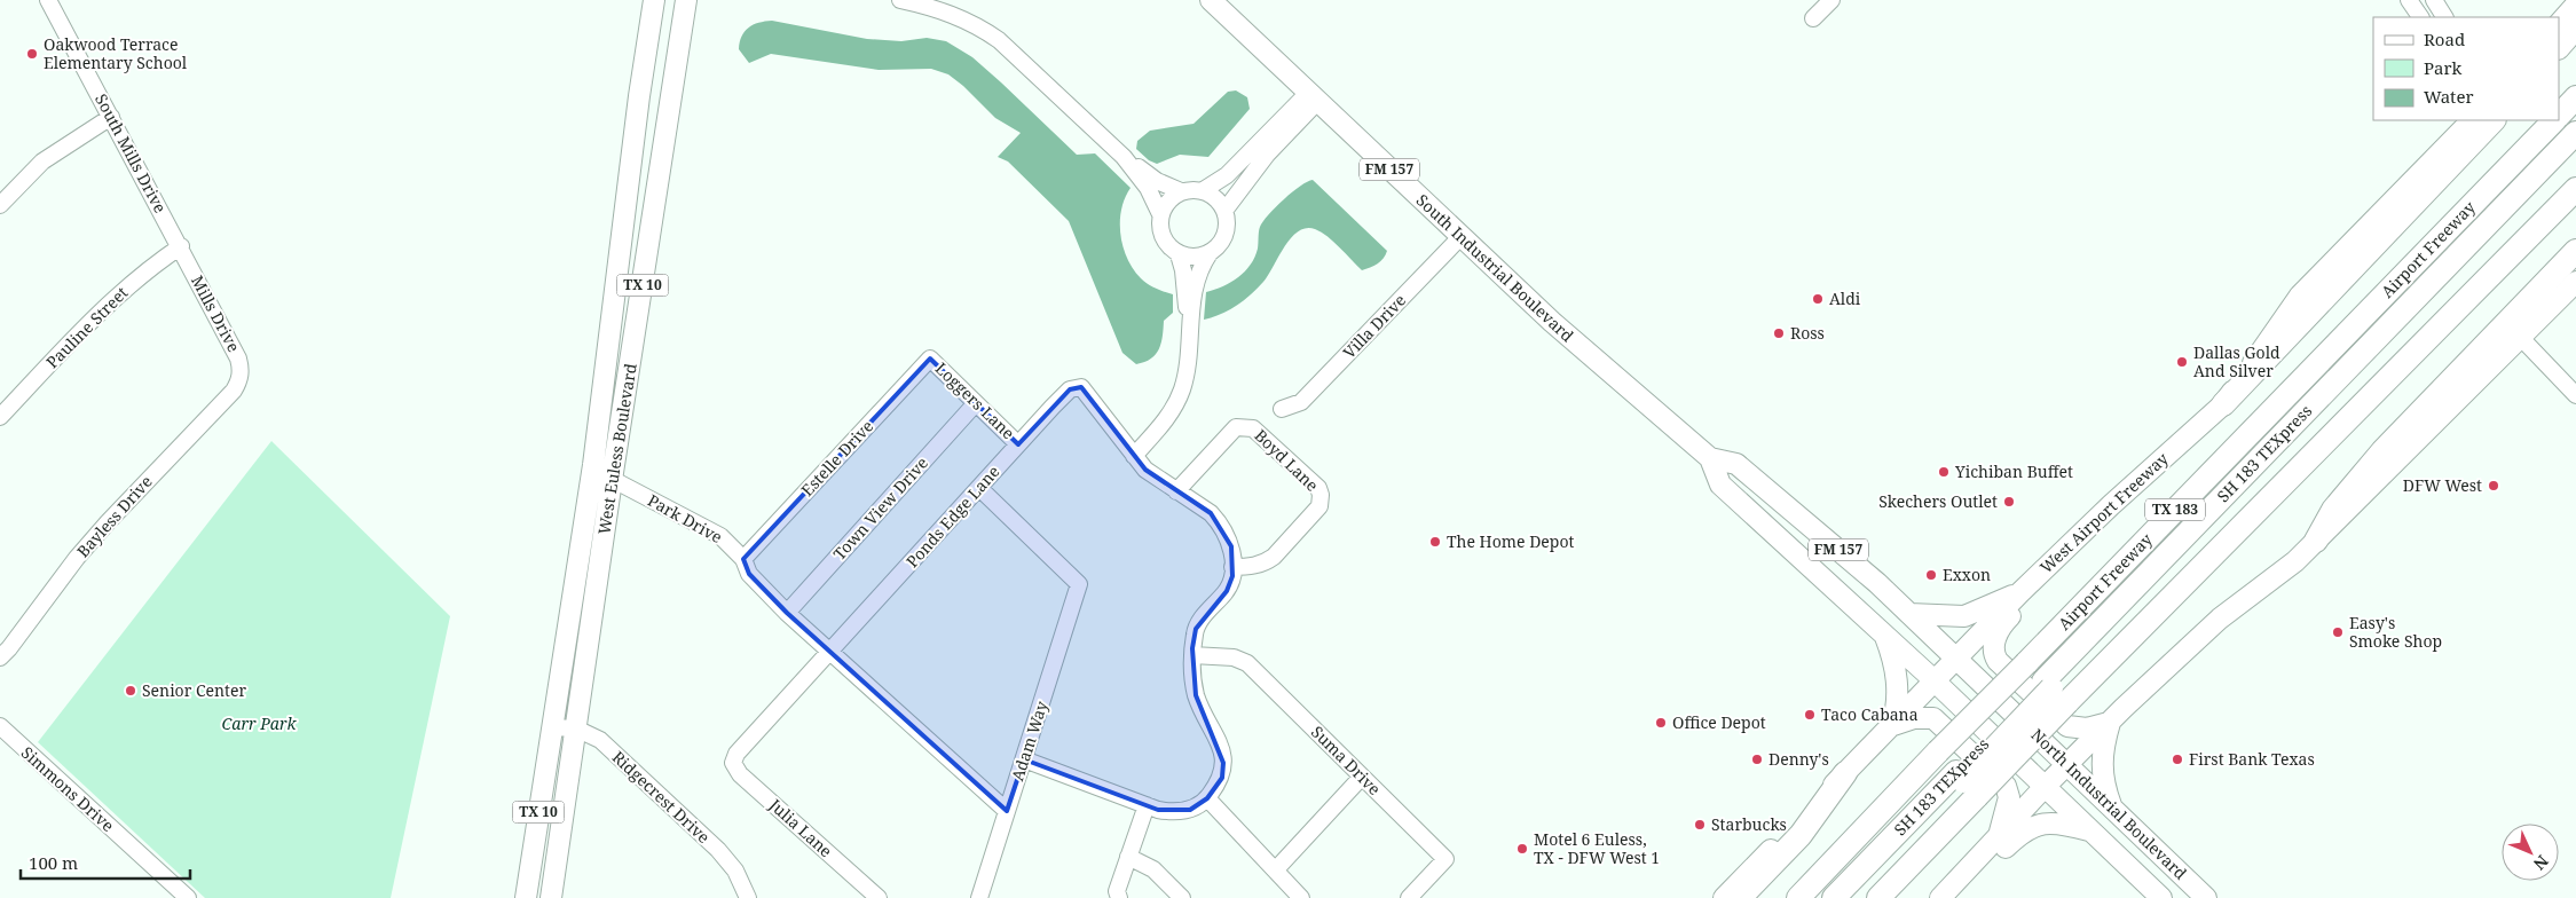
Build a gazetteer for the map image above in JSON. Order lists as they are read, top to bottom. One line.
{"streets":{"highway":["Airport Freeway","SH 183 TEXpress","TX 183"],"main road":["FM 157","South Industrial Boulevard","TX 10","West Euless Boulevard","West Airport Freeway","North Industrial Boulevard"],"street":["South Mills Drive","Mills Drive","Villa Drive","Pauline Street","Loggers Lane","Estelle Drive","Boyd Lane","Town View Drive","Bayless Drive","Ponds Edge Lane","Park Drive","Adam Way","Suma Drive","Simmons Drive","Ridgecrest Drive","Julia Lane"]},"crossings":[["South Mills Drive","Mills Drive"],["South Mills Drive","Pauline Street"],["South Industrial Boulevard","Villa Drive"],["South Industrial Boulevard","West Airport Freeway"],["South Industrial Boulevard","North Industrial Boulevard"],["Mills Drive","Pauline Street"],["Mills Drive","Bayless Drive"],["Loggers Lane","Estelle Drive"],["Loggers Lane","Town View Drive"],["Loggers Lane","Ponds Edge Lane"],["West Euless Boulevard","Park Drive"],["West Euless Boulevard","Ridgecrest Drive"],["Estelle Drive","Park Drive"],["Town View Drive","Park Drive"],["Ponds Edge Lane","Park Drive"],["Ponds Edge Lane","Adam Way"],["Ponds Edge Lane","Julia Lane"],["Park Drive","Adam Way"]],"parks":["Carr Park"],"places":["Oakwood Terrace Elementary School","Aldi","Ross","Dallas Gold And Silver","Yichiban Buffet","DFW West","Skechers Outlet","The Home Depot","Exxon","Easy's Smoke Shop","Senior Center","Taco Cabana","Office Depot","Denny's","First Bank Texas","Starbucks","Motel 6 Euless, TX - DFW West 1"],"legend":["Road","Park","Water"],"scale_bar":"100 m","north":"bottom right"}
